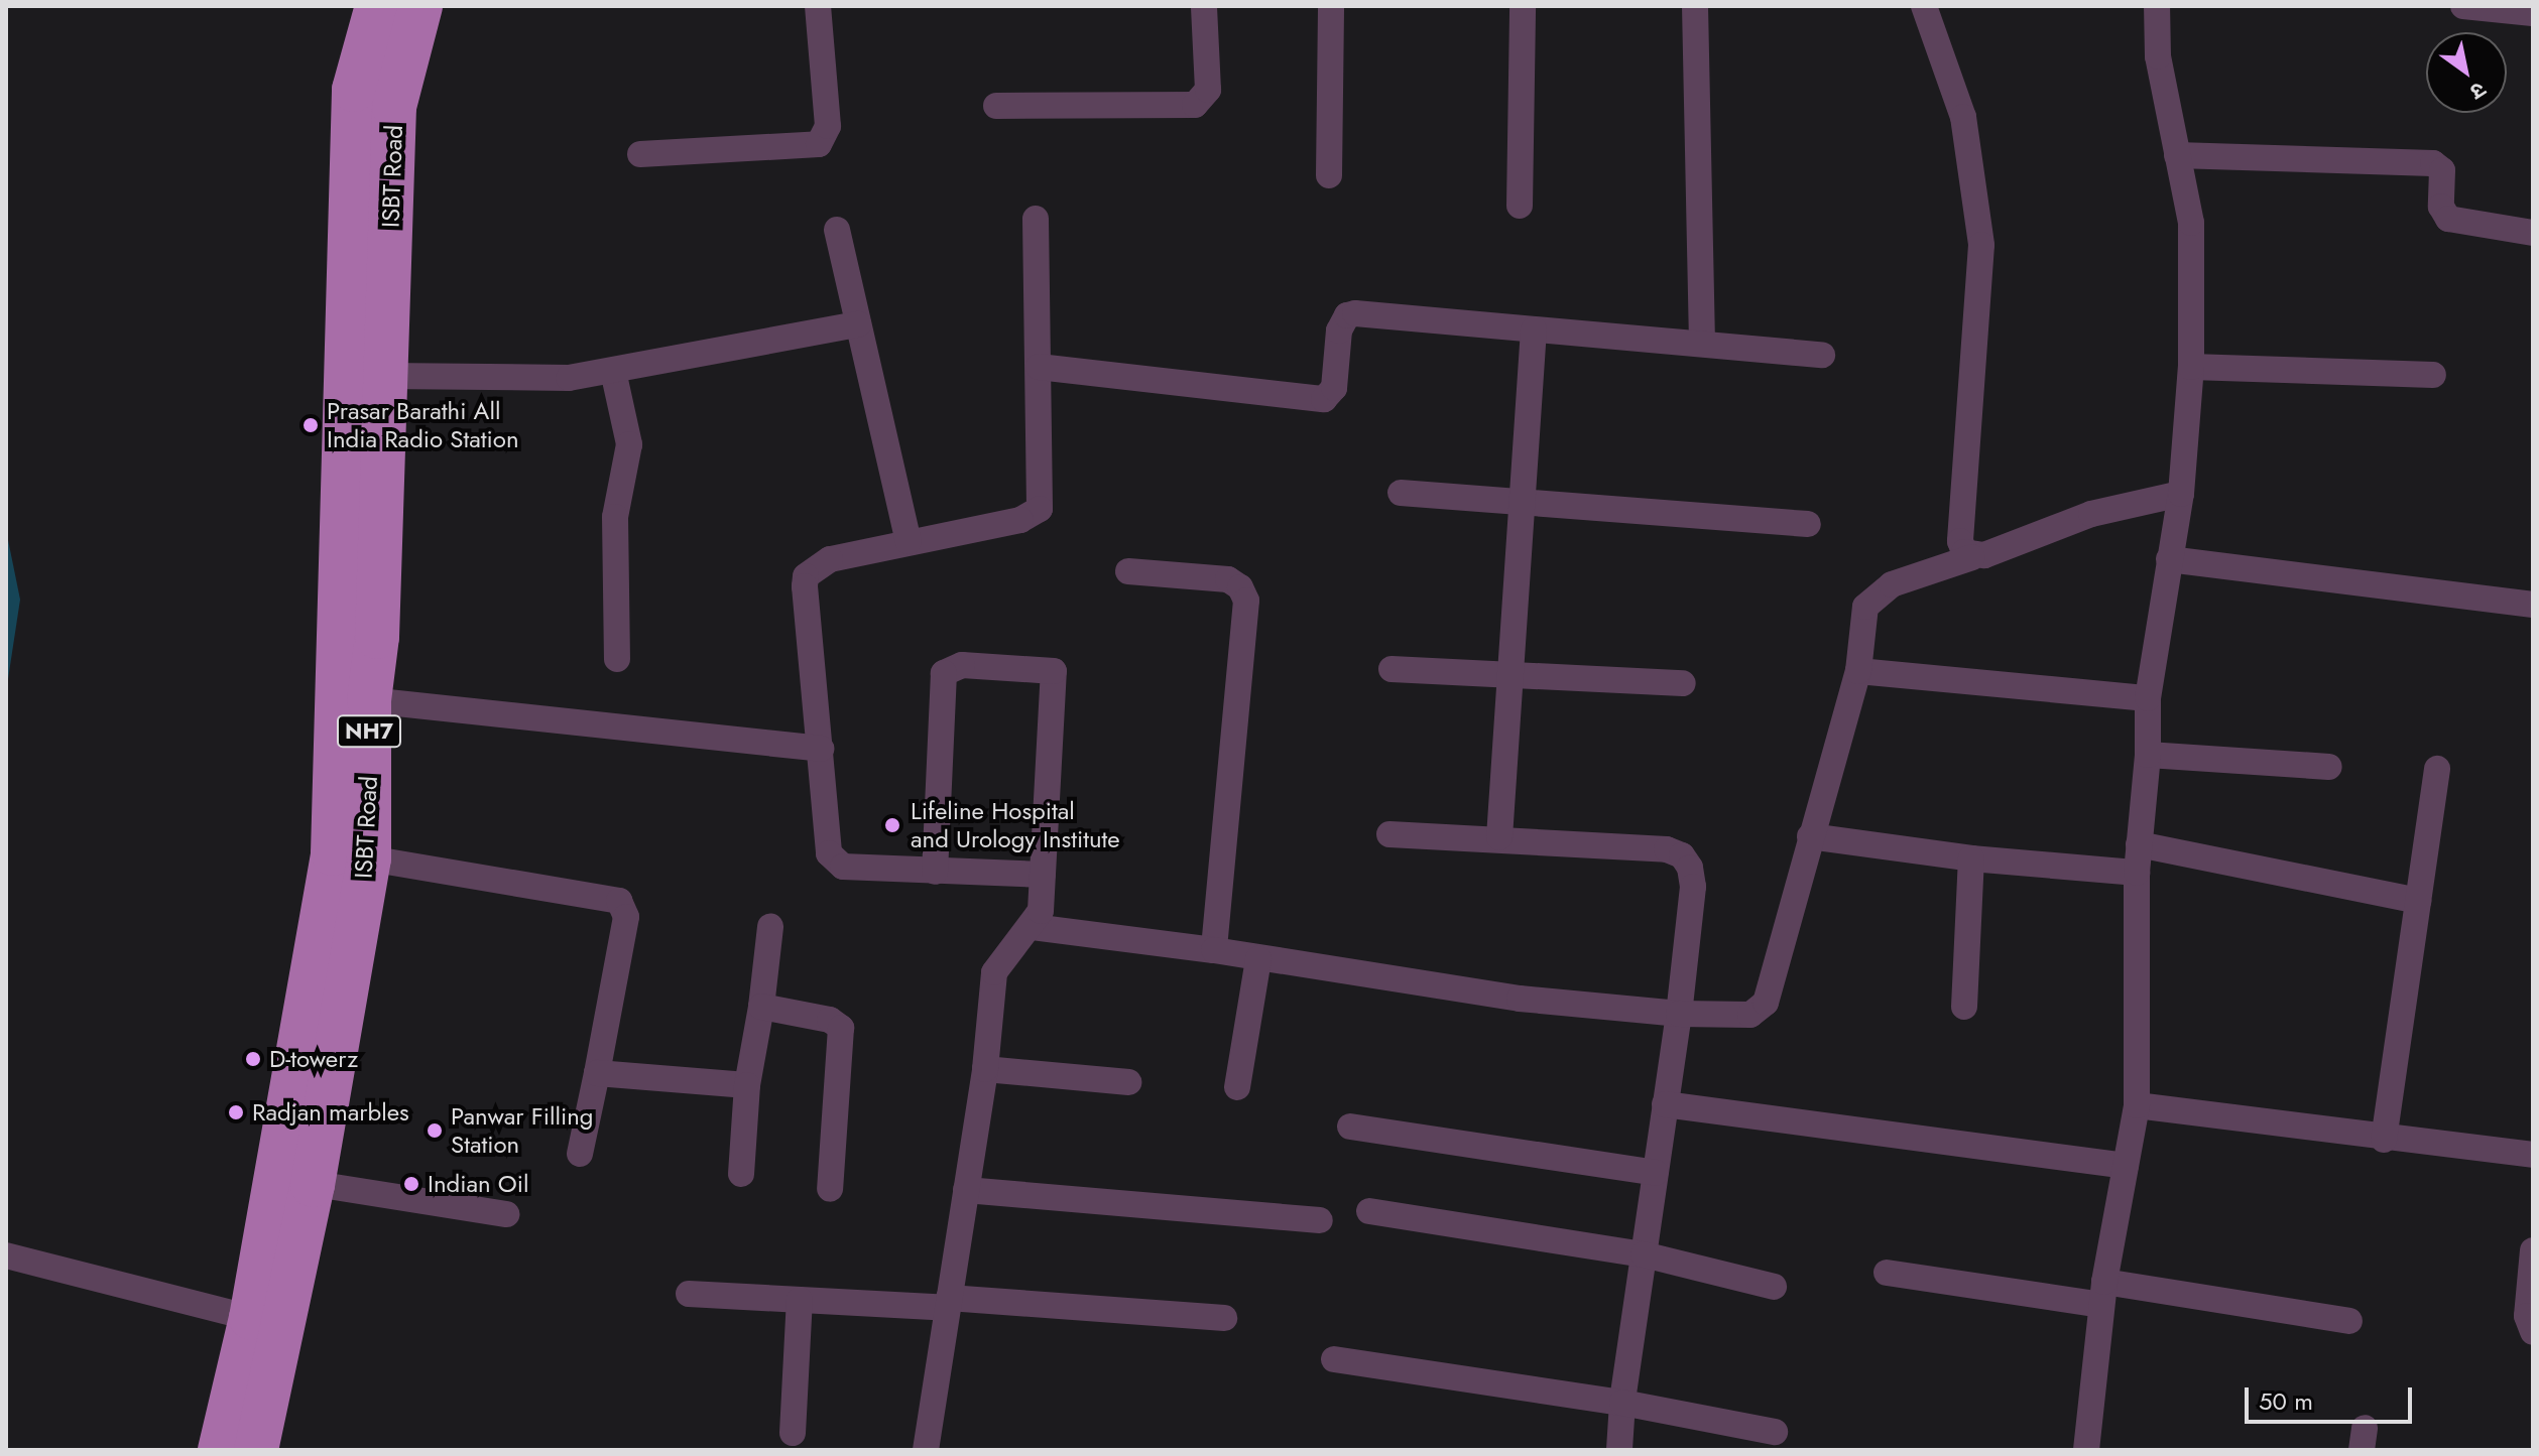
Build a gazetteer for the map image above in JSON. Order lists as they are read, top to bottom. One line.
{"streets":{"highway":["ISBT Road","NH7"]},"crossings":[["ISBT Road","NH7"]],"places":["Prasar Barathi All India Radio Station","Lifeline Hospital and Urology Institute","D-towerz","Radjan marbles","Panwar Filling Station","Indian Oil"],"scale_bar":"50 m","north":"bottom right"}
